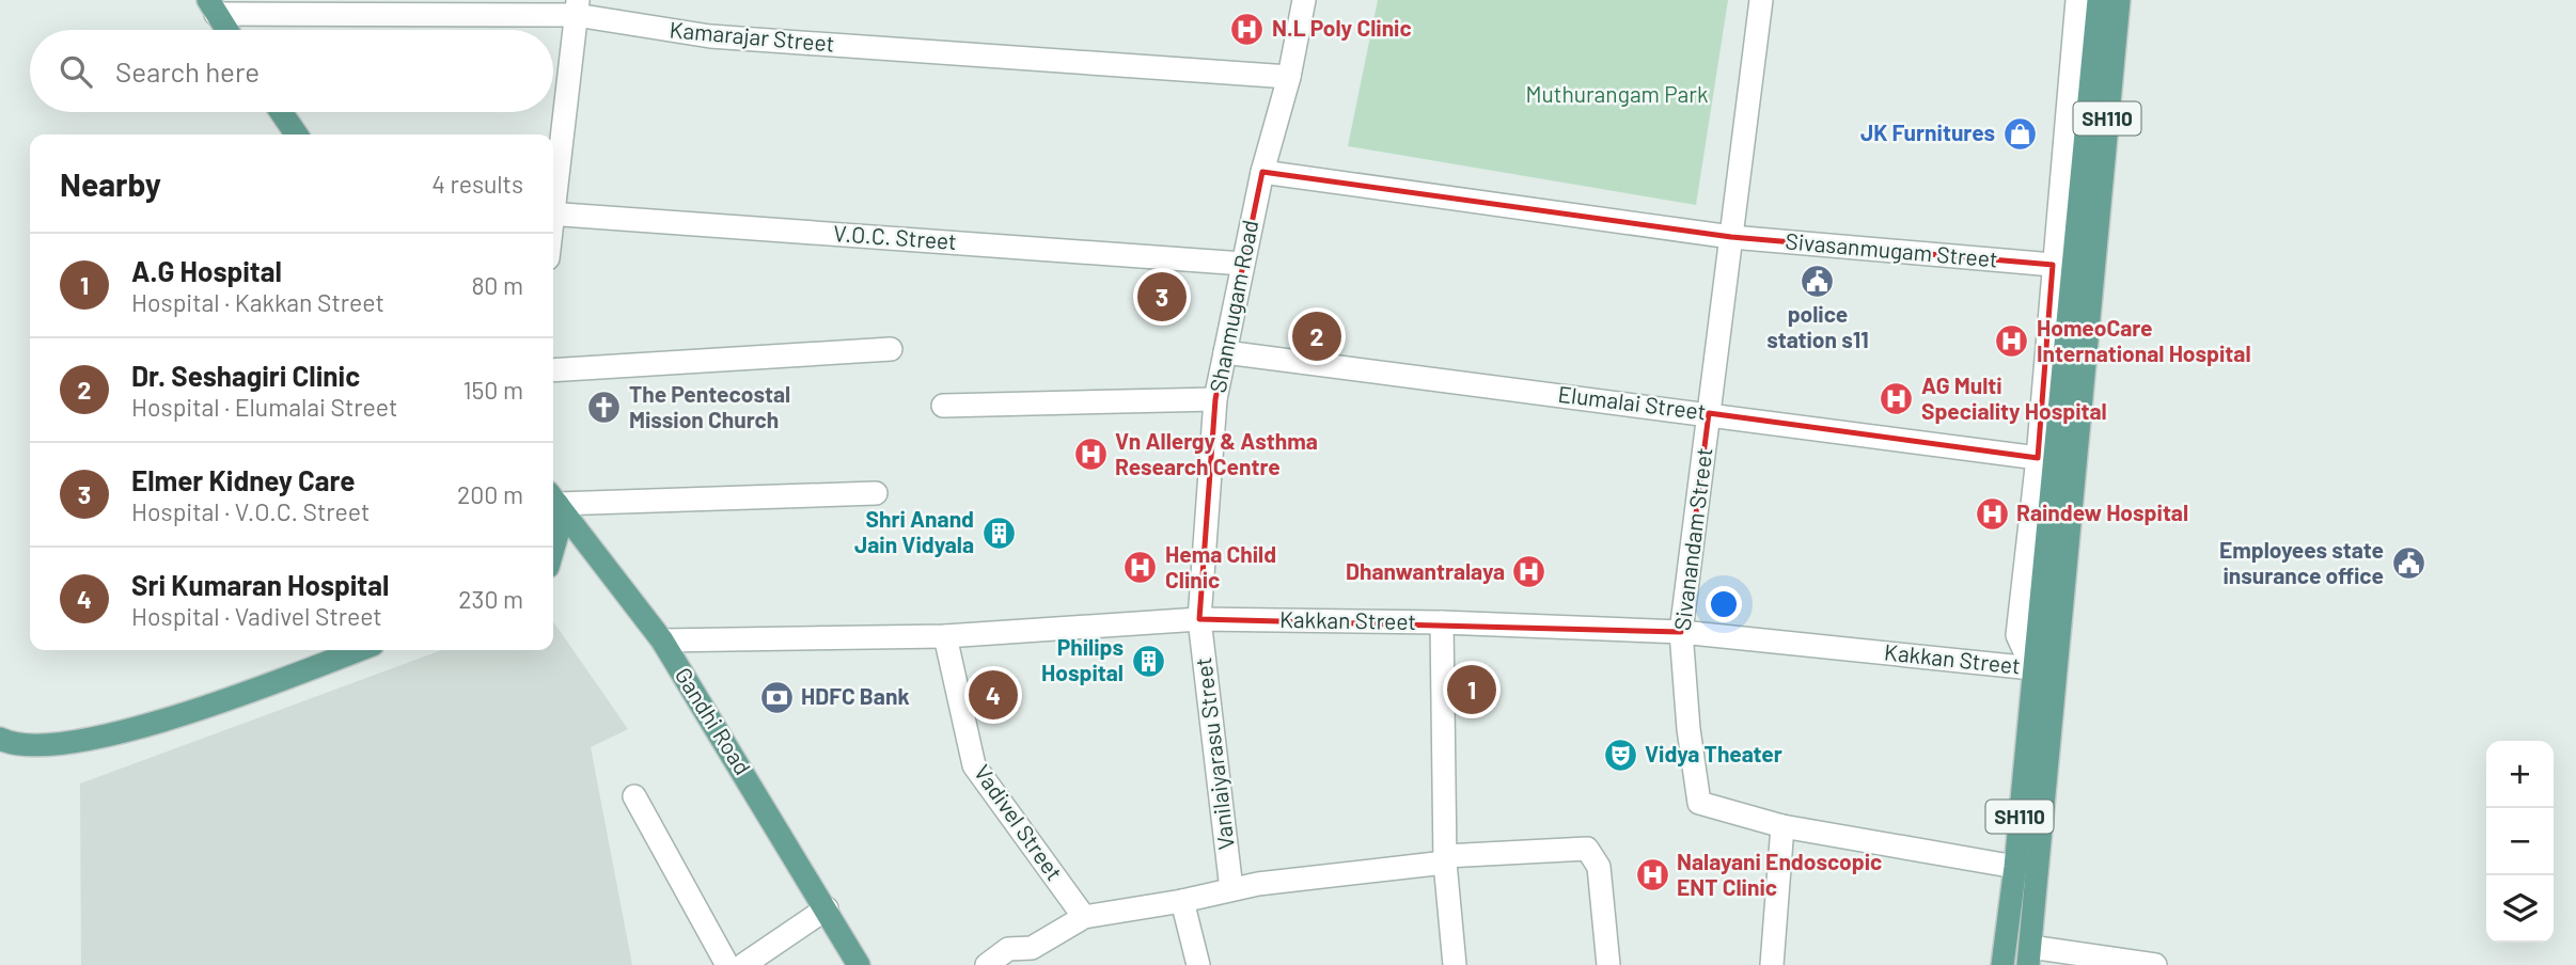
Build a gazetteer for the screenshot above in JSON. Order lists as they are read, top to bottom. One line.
{"streets":{"main road":["SH110","Gandhi Road"],"street":["Kamarajar Street","V.O.C. Street","Sivasanmugam Street","Shanmugam Road","Elumalai Street","Sivanandam Street","Kakkan Street","Vanilaiyarasu Street","Vadivel Street"]},"crossings":[["Kamarajar Street","Shanmugam Road"],["SH110","Sivanandam Street"],["SH110","Kakkan Street"],["V.O.C. Street","Shanmugam Road"],["Sivasanmugam Street","Shanmugam Road"],["Sivasanmugam Street","Sivanandam Street"],["Shanmugam Road","Elumalai Street"],["Shanmugam Road","Kakkan Street"],["Shanmugam Road","Vanilaiyarasu Street"],["Elumalai Street","Sivanandam Street"],["Sivanandam Street","Kakkan Street"],["Kakkan Street","Gandhi Road"],["Kakkan Street","Vanilaiyarasu Street"],["Kakkan Street","Vadivel Street"]],"parks":["Muthurangam Park"],"places":{"hospital":["N.L Poly Clinic","HomeoCare International Hospital","AG Multi Speciality Hospital","Vn Allergy & Asthma Research Centre","Raindew Hospital","Hema Child Clinic","Dhanwantralaya","Nalayani Endoscopic ENT Clinic"],"shop":["JK Furnitures"],"public building":["police station s11","Employees state insurance office"],"church":["The Pentecostal Mission Church"],"building":["Shri Anand Jain Vidyala","Philips Hospital"],"bank":["HDFC Bank"],"theatre":["Vidya Theater"]},"page":{"search":"Search here","heading":["Nearby","4 results"],"list":[{"mark":"1","name":"A.G Hospital","note":"Hospital · Kakkan Street","value":"80 m"},{"mark":"2","name":"Dr. Seshagiri Clinic","note":"Hospital · Elumalai Street","value":"150 m"},{"mark":"3","name":"Elmer Kidney Care","note":"Hospital · V.O.C. Street","value":"200 m"},{"mark":"4","name":"Sri Kumaran Hospital","note":"Hospital · Vadivel Street","value":"230 m"}],"pins":["3","2","1","4"],"map_buttons":["+","−"]}}
